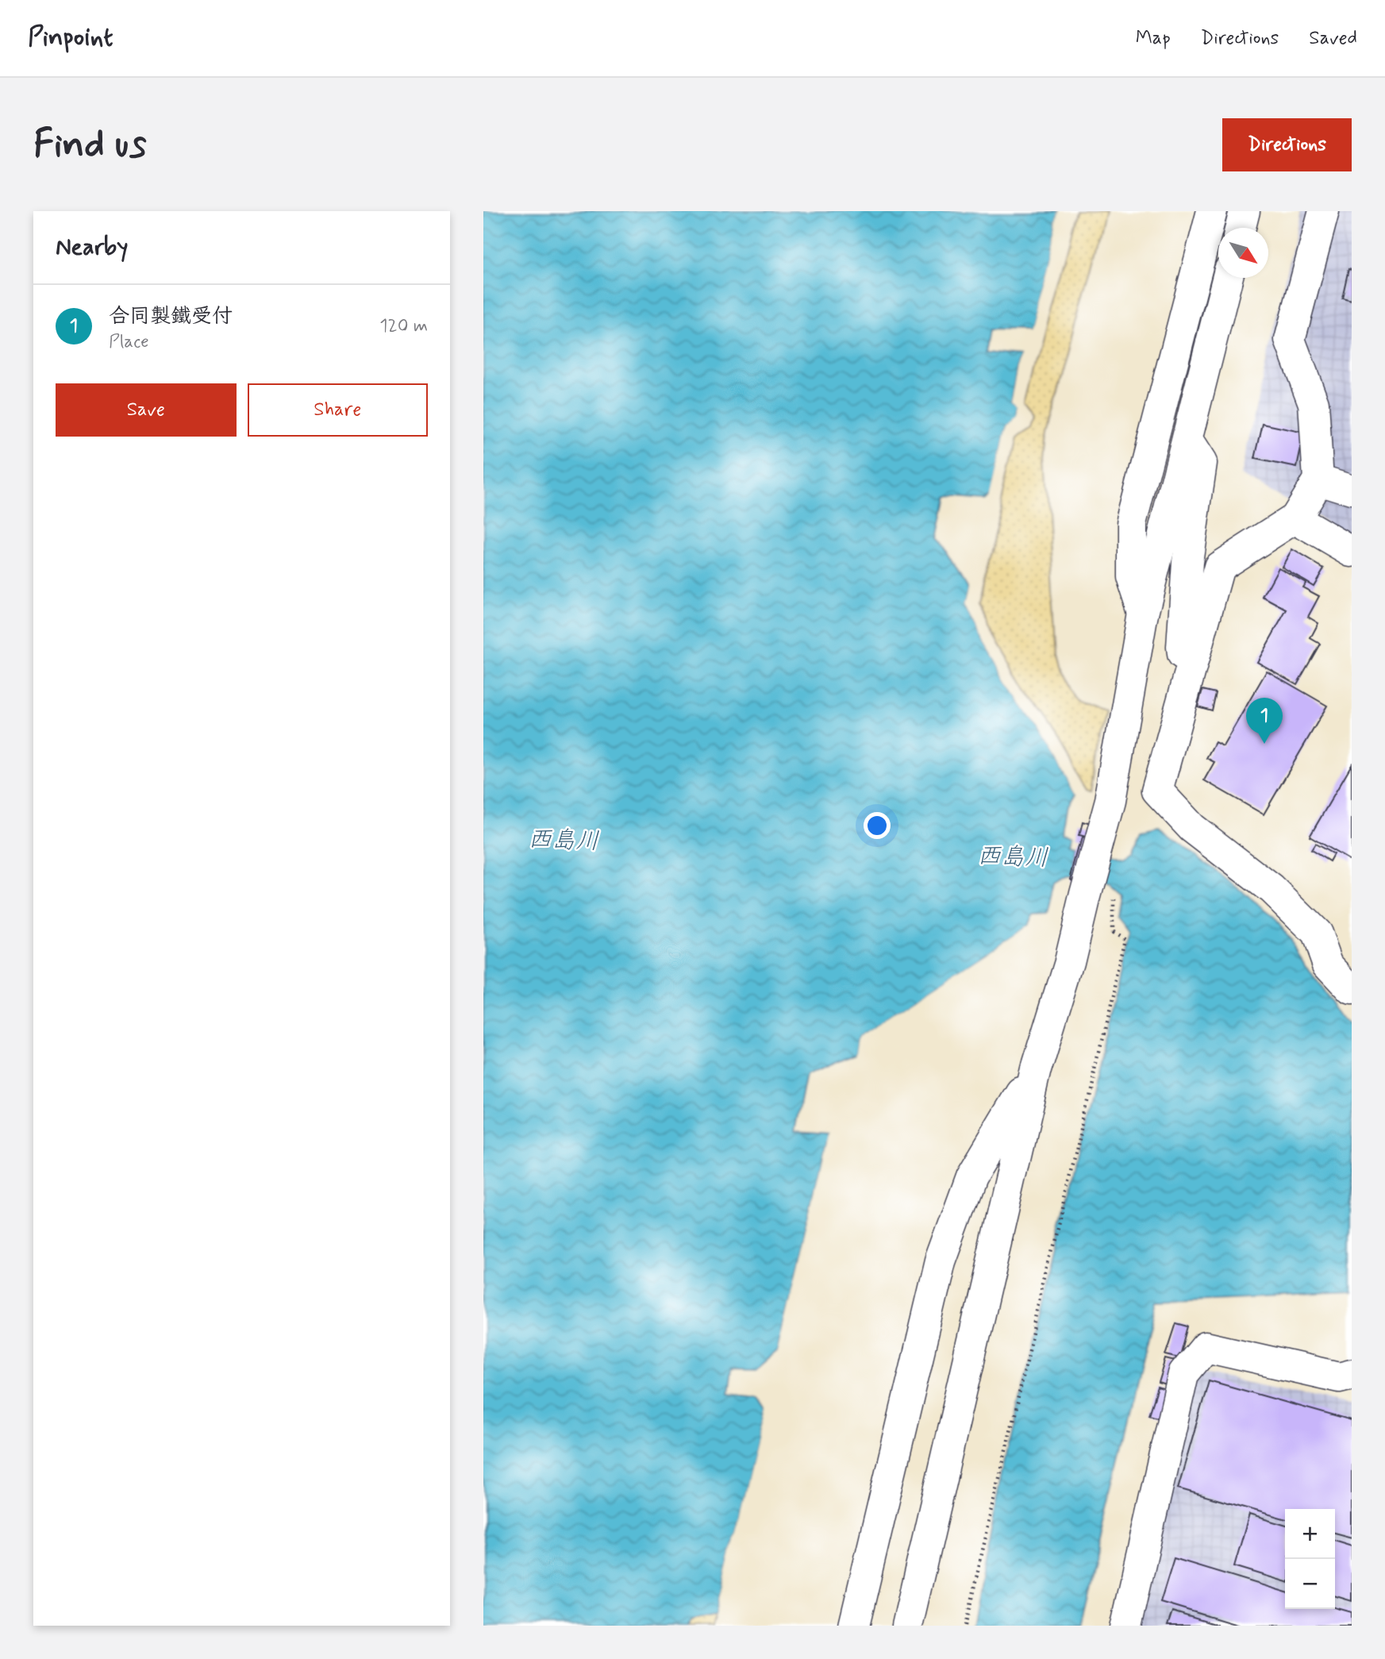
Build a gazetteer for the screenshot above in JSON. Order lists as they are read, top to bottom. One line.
{"water":["西島川"],"north":"bottom right","page":{"header":"Pinpoint","nav":["Map","Directions","Saved"],"buttons":["Directions",["Save","Share"]],"title":"Find us","heading":"Nearby","list":[{"mark":"1","name":"合同製鐵受付","note":"Place","value":"120 m"}],"pins":"1","map_buttons":["+","−"]}}
